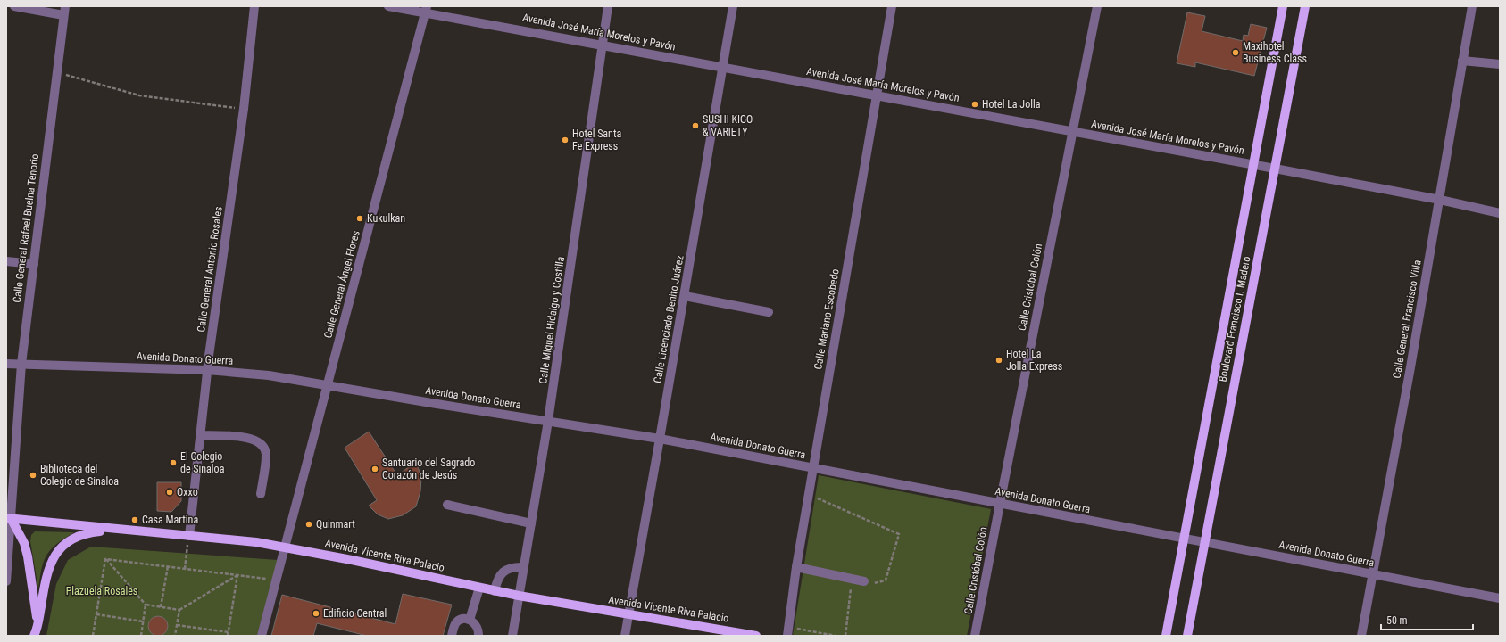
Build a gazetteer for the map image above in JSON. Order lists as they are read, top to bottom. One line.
{"streets":{"main road":["Boulevard Francisco I. Madero","Avenida Vicente Riva Palacio"],"street":["Avenida José María Morelos y Pavón","Calle General Rafael Buelna Tenorio","Calle General Antonio Rosales","Calle General Ángel Flores","Calle Cristóbal Colón","Calle Licenciado Benito Juárez","Calle Mariano Escobedo","Calle General Francisco Villa","Calle Miguel Hidalgo y Costilla","Avenida Donato Guerra"]},"crossings":[["Avenida José María Morelos y Pavón","Calle General Ángel Flores"],["Avenida José María Morelos y Pavón","Calle Cristóbal Colón"],["Avenida José María Morelos y Pavón","Calle Licenciado Benito Juárez"],["Avenida José María Morelos y Pavón","Calle Mariano Escobedo"],["Avenida José María Morelos y Pavón","Boulevard Francisco I. Madero"],["Avenida José María Morelos y Pavón","Calle General Francisco Villa"],["Avenida José María Morelos y Pavón","Calle Miguel Hidalgo y Costilla"],["Calle General Rafael Buelna Tenorio","Avenida Donato Guerra"],["Calle General Rafael Buelna Tenorio","Avenida Vicente Riva Palacio"],["Calle General Antonio Rosales","Avenida Donato Guerra"],["Calle General Antonio Rosales","Avenida Vicente Riva Palacio"],["Calle General Ángel Flores","Avenida Donato Guerra"],["Calle General Ángel Flores","Avenida Vicente Riva Palacio"],["Calle Cristóbal Colón","Avenida Donato Guerra"],["Calle Licenciado Benito Juárez","Avenida Donato Guerra"],["Calle Licenciado Benito Juárez","Avenida Vicente Riva Palacio"],["Calle Mariano Escobedo","Avenida Donato Guerra"],["Boulevard Francisco I. Madero","Avenida Donato Guerra"],["Calle General Francisco Villa","Avenida Donato Guerra"],["Calle Miguel Hidalgo y Costilla","Avenida Donato Guerra"],["Calle Miguel Hidalgo y Costilla","Avenida Vicente Riva Palacio"]],"parks":["Plazuela Rosales"],"places":["Maxihotel Business Class","Hotel La Jolla","SUSHI KIGO & VARIETY","Hotel Santa Fe Express","Kukulkan","Hotel La Jolla Express","El Colegio de Sinaloa","Santuario del Sagrado Corazón de Jesús","Biblioteca del Colegio de Sinaloa","Oxxo","Casa Martina","Quinmart","Edificio Central"],"scale_bar":"50 m"}
